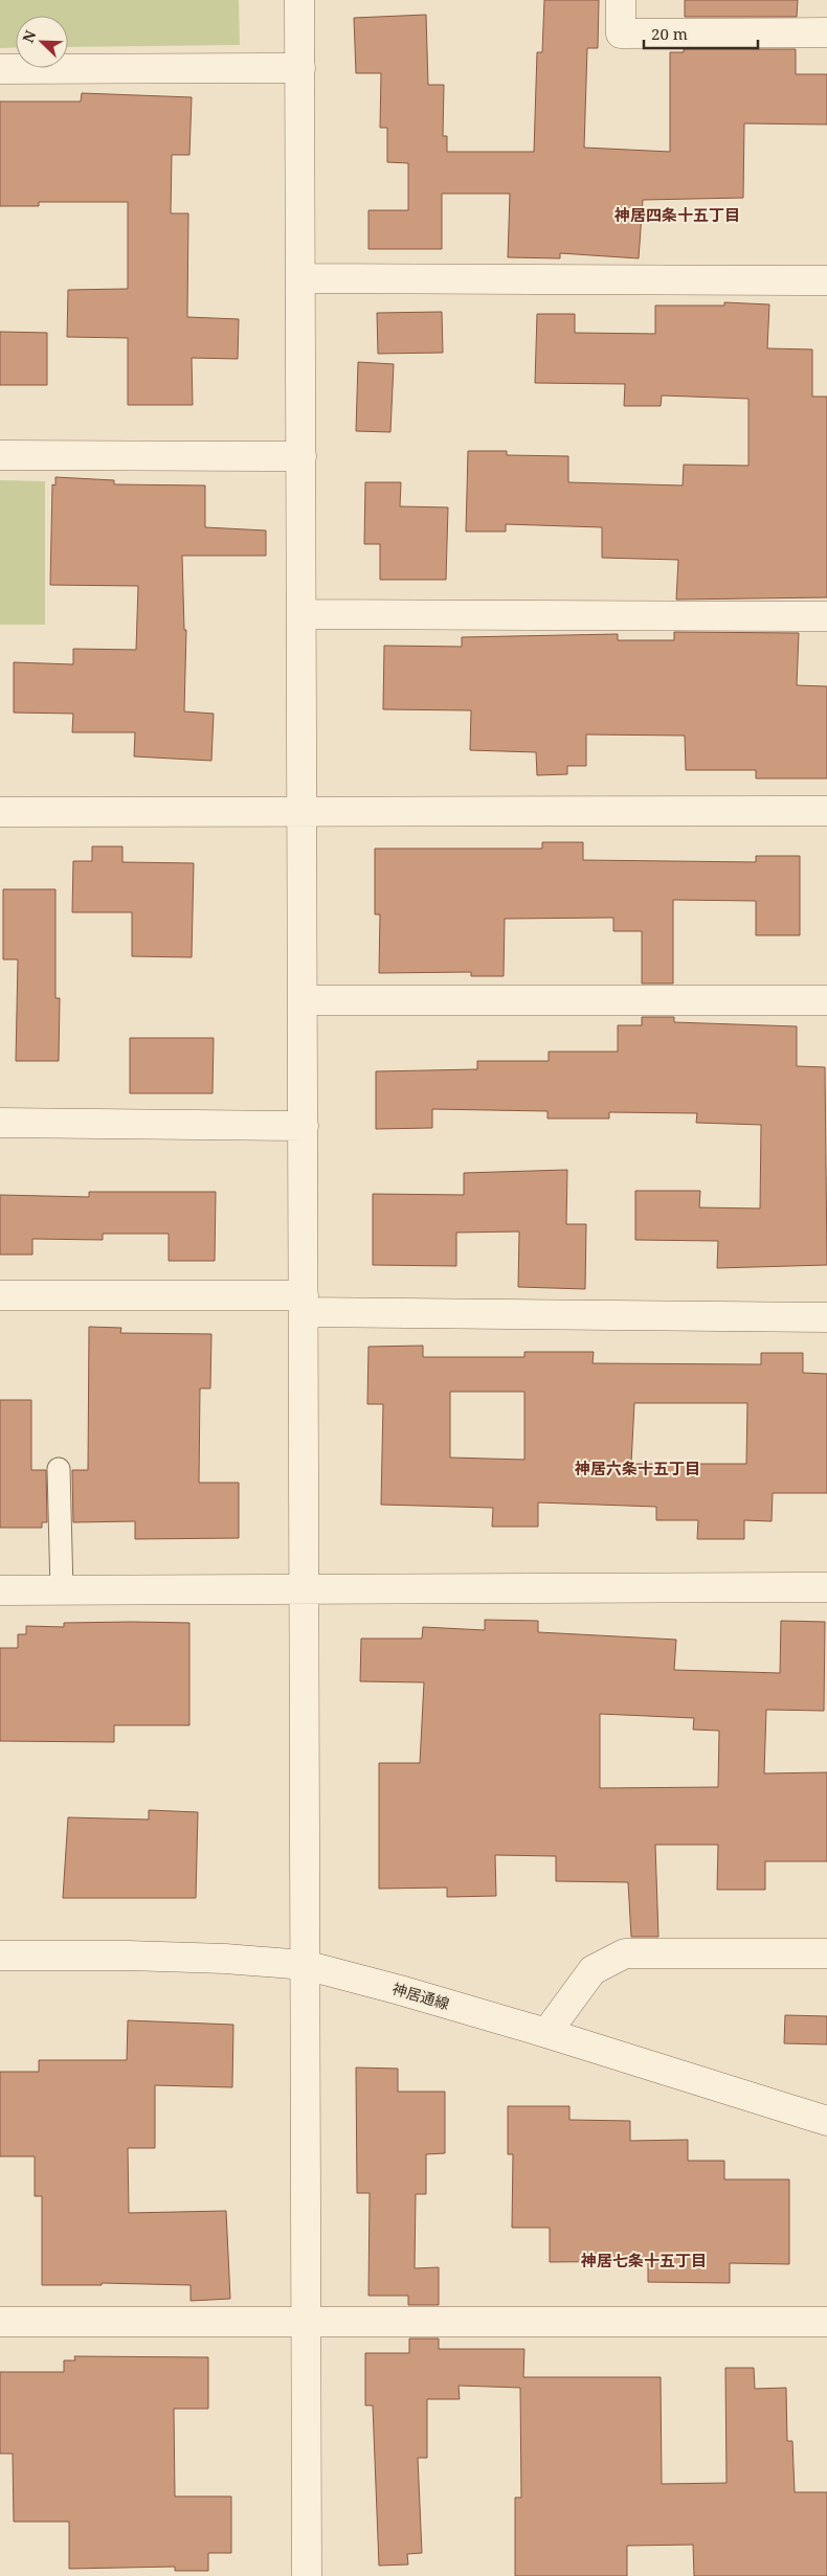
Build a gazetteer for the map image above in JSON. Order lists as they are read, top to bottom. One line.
{"streets":{"street":["神居通線"]},"districts":["神居四条十五丁目","神居六条十五丁目","神居七条十五丁目"],"scale_bar":"20 m","north":"top left"}
